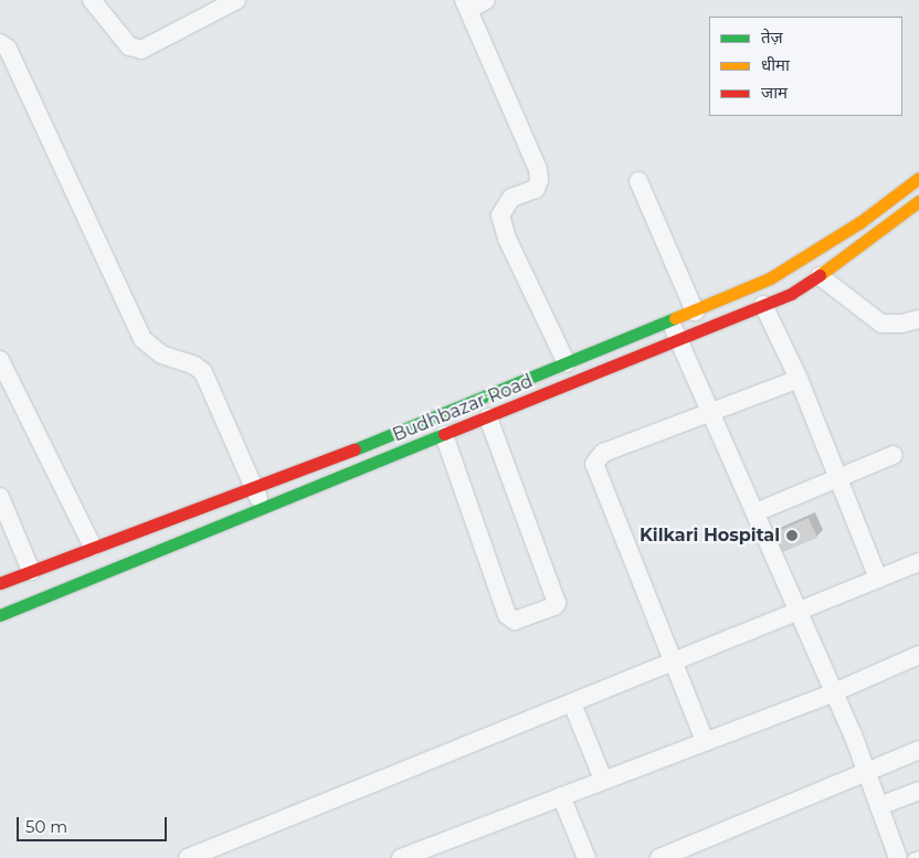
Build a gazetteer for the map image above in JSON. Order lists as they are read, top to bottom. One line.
{"streets":{"street":["Budhbazar Road"]},"places":["Kilkari Hospital"],"legend":["तेज़","धीमा","जाम"],"scale_bar":"50 m"}
